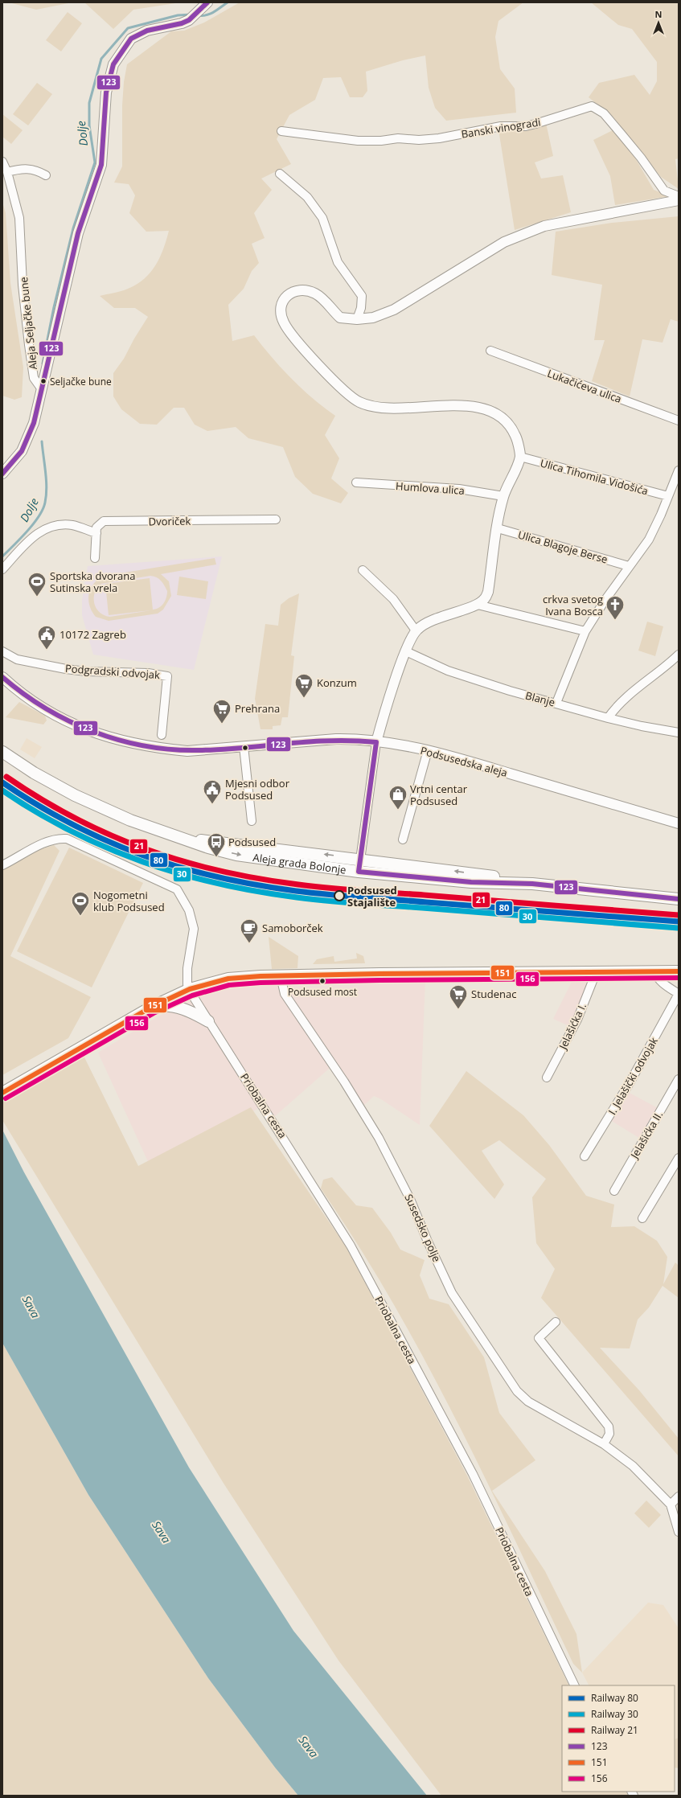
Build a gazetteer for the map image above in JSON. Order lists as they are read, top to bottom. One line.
{"streets":{"main road":["Aleja grada Bolonje"],"street":["Banski vinogradi","Aleja Seljačke bune","Lukačićeva ulica","Ulica Tihomila Vidošića","Humlova ulica","Dvoriček","Ulica Blagoje Berse","Podgradski odvojak","Blanje","Podsusedska aleja","Jelašićka I.","I. Jelašički odvojak","Priobalna cesta","Jelašićka II.","Susedsko polje"]},"water":["Dolje","Sava"],"places":{"other":["Seljačke bune","Podsused Stajalište","Podsused most"],"sports":["Sportska dvorana Sutinska vrela","Nogometni klub Podsused"],"church":["crkva svetog Ivana Bosca"],"public building":["10172 Zagreb","Mjesni odbor Podsused"],"supermarket":["Konzum","Prehrana","Studenac"],"shop":["Vrtni centar Podsused"],"bus stop":["Podsused"],"cafe":["Samoborček"]},"lines":["transit line 123","rail line 21","rail line 80","rail line 30","transit line 151","transit line 156"],"legend":["Railway 80","Railway 30","Railway 21","123","151","156"],"north":"top"}
